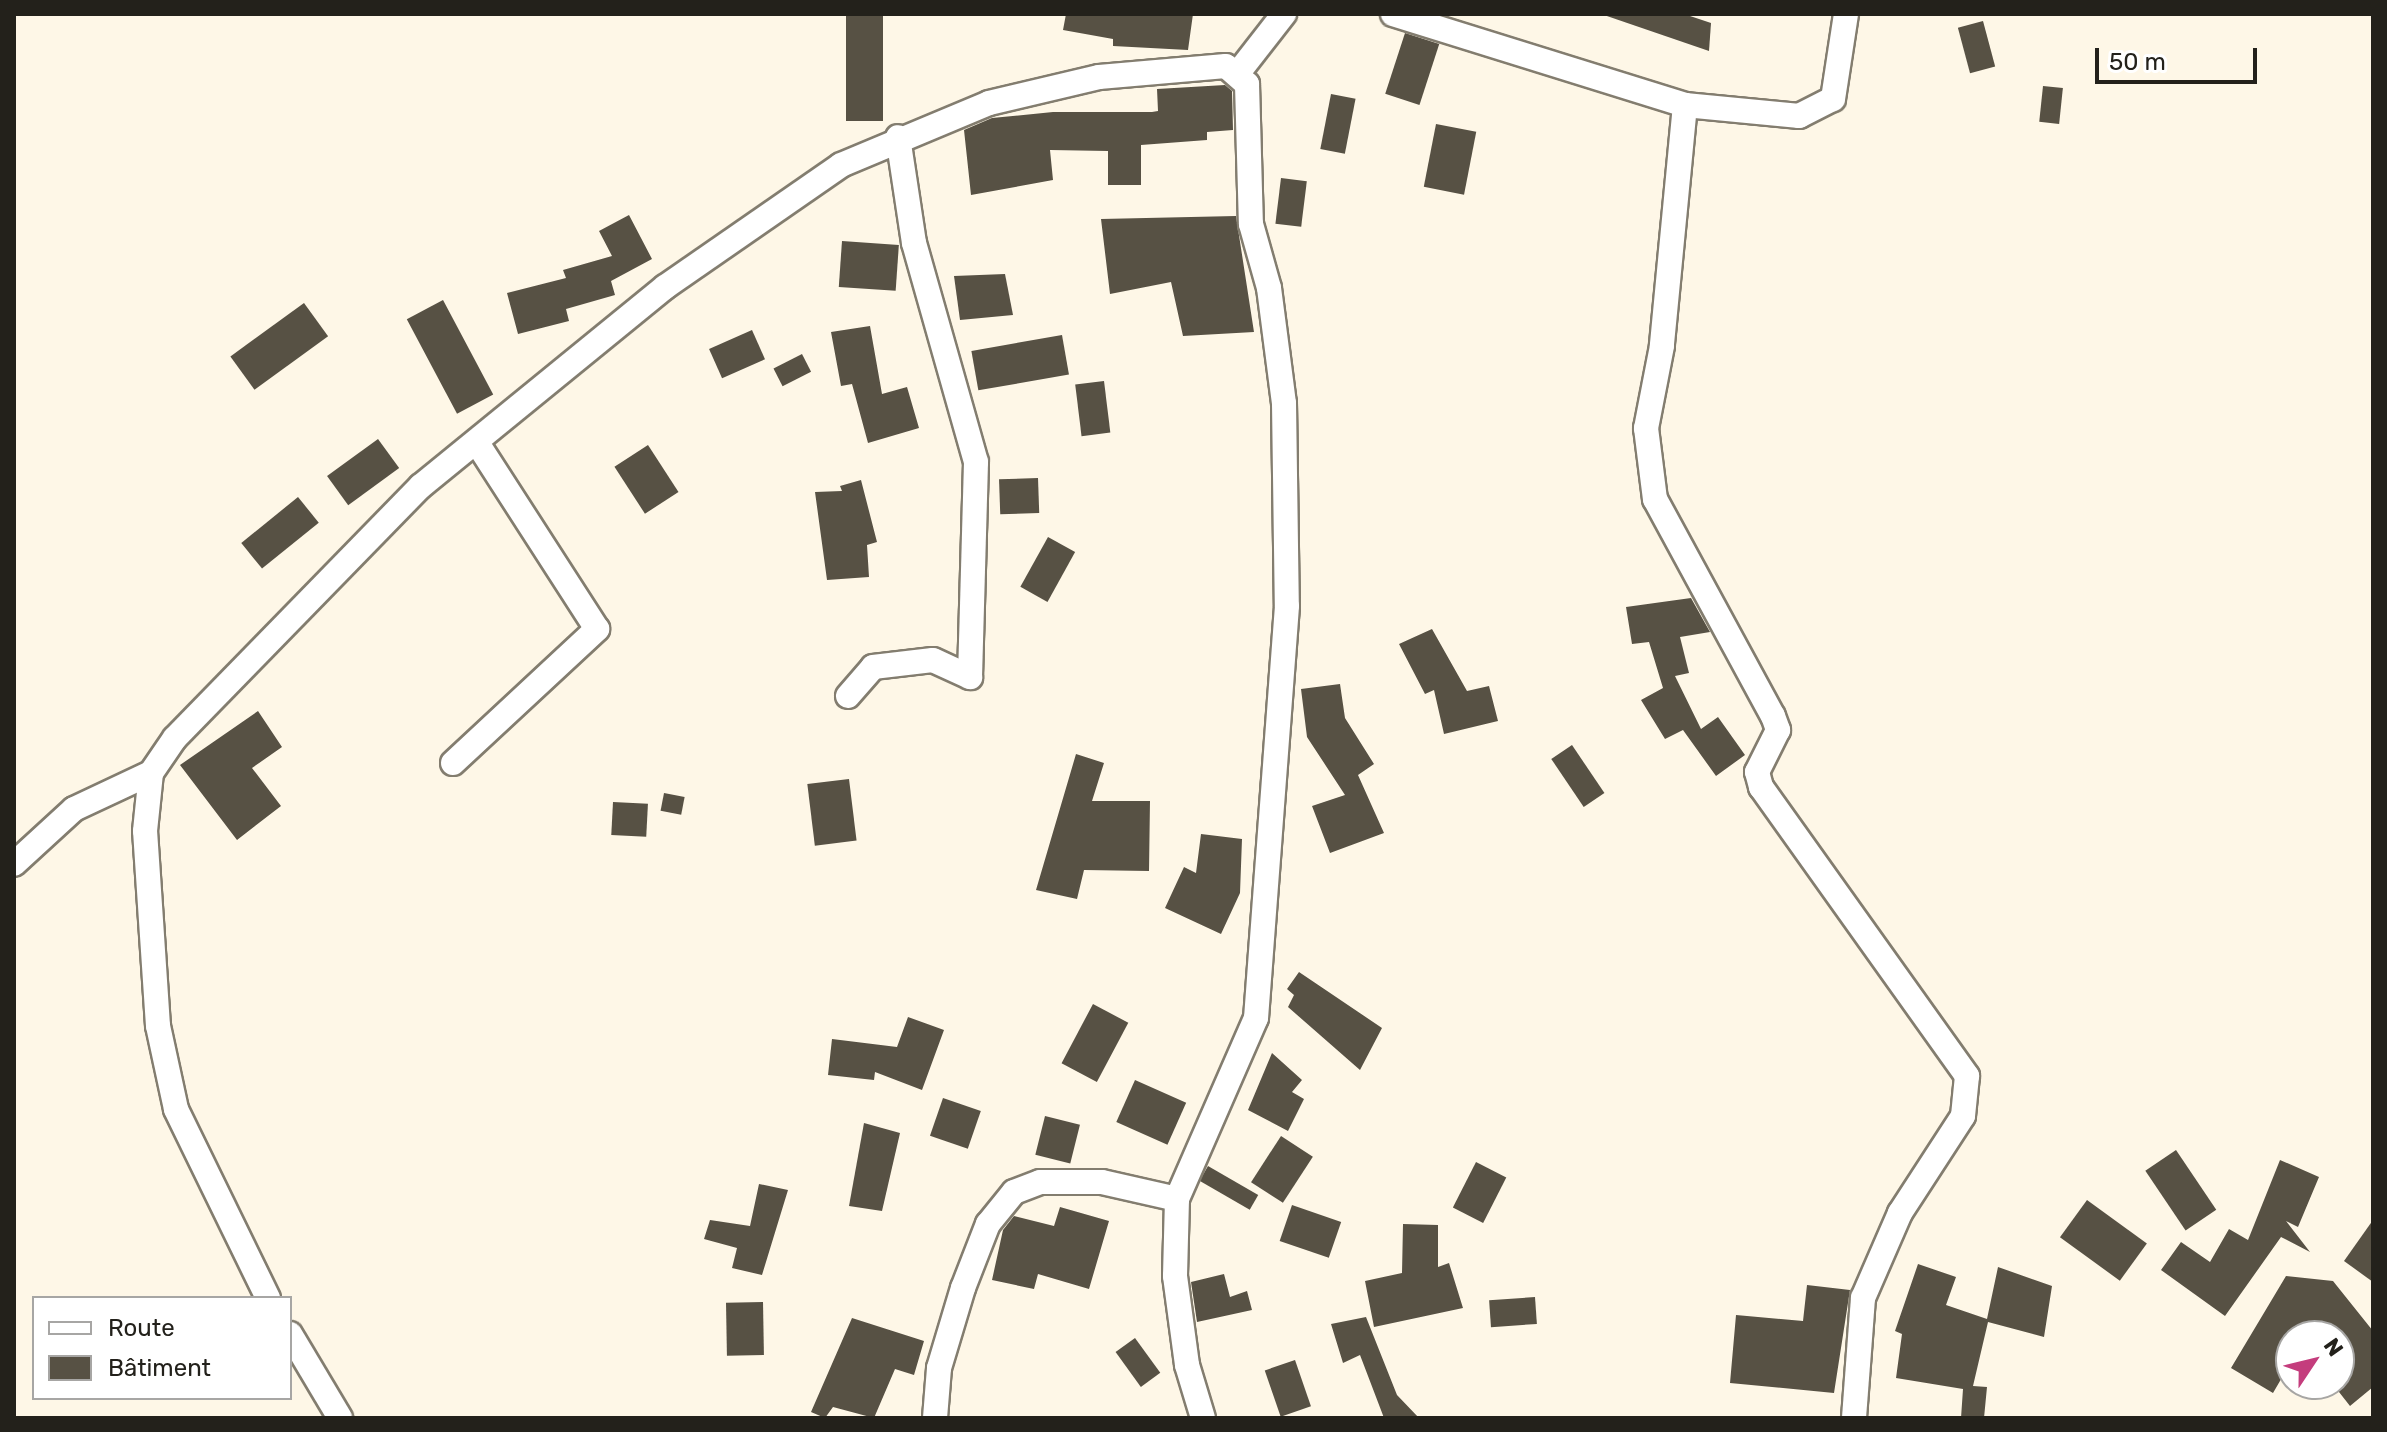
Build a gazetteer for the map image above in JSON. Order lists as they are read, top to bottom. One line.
{"legend":["Route","Bâtiment"],"scale_bar":"50 m","north":"top right"}
